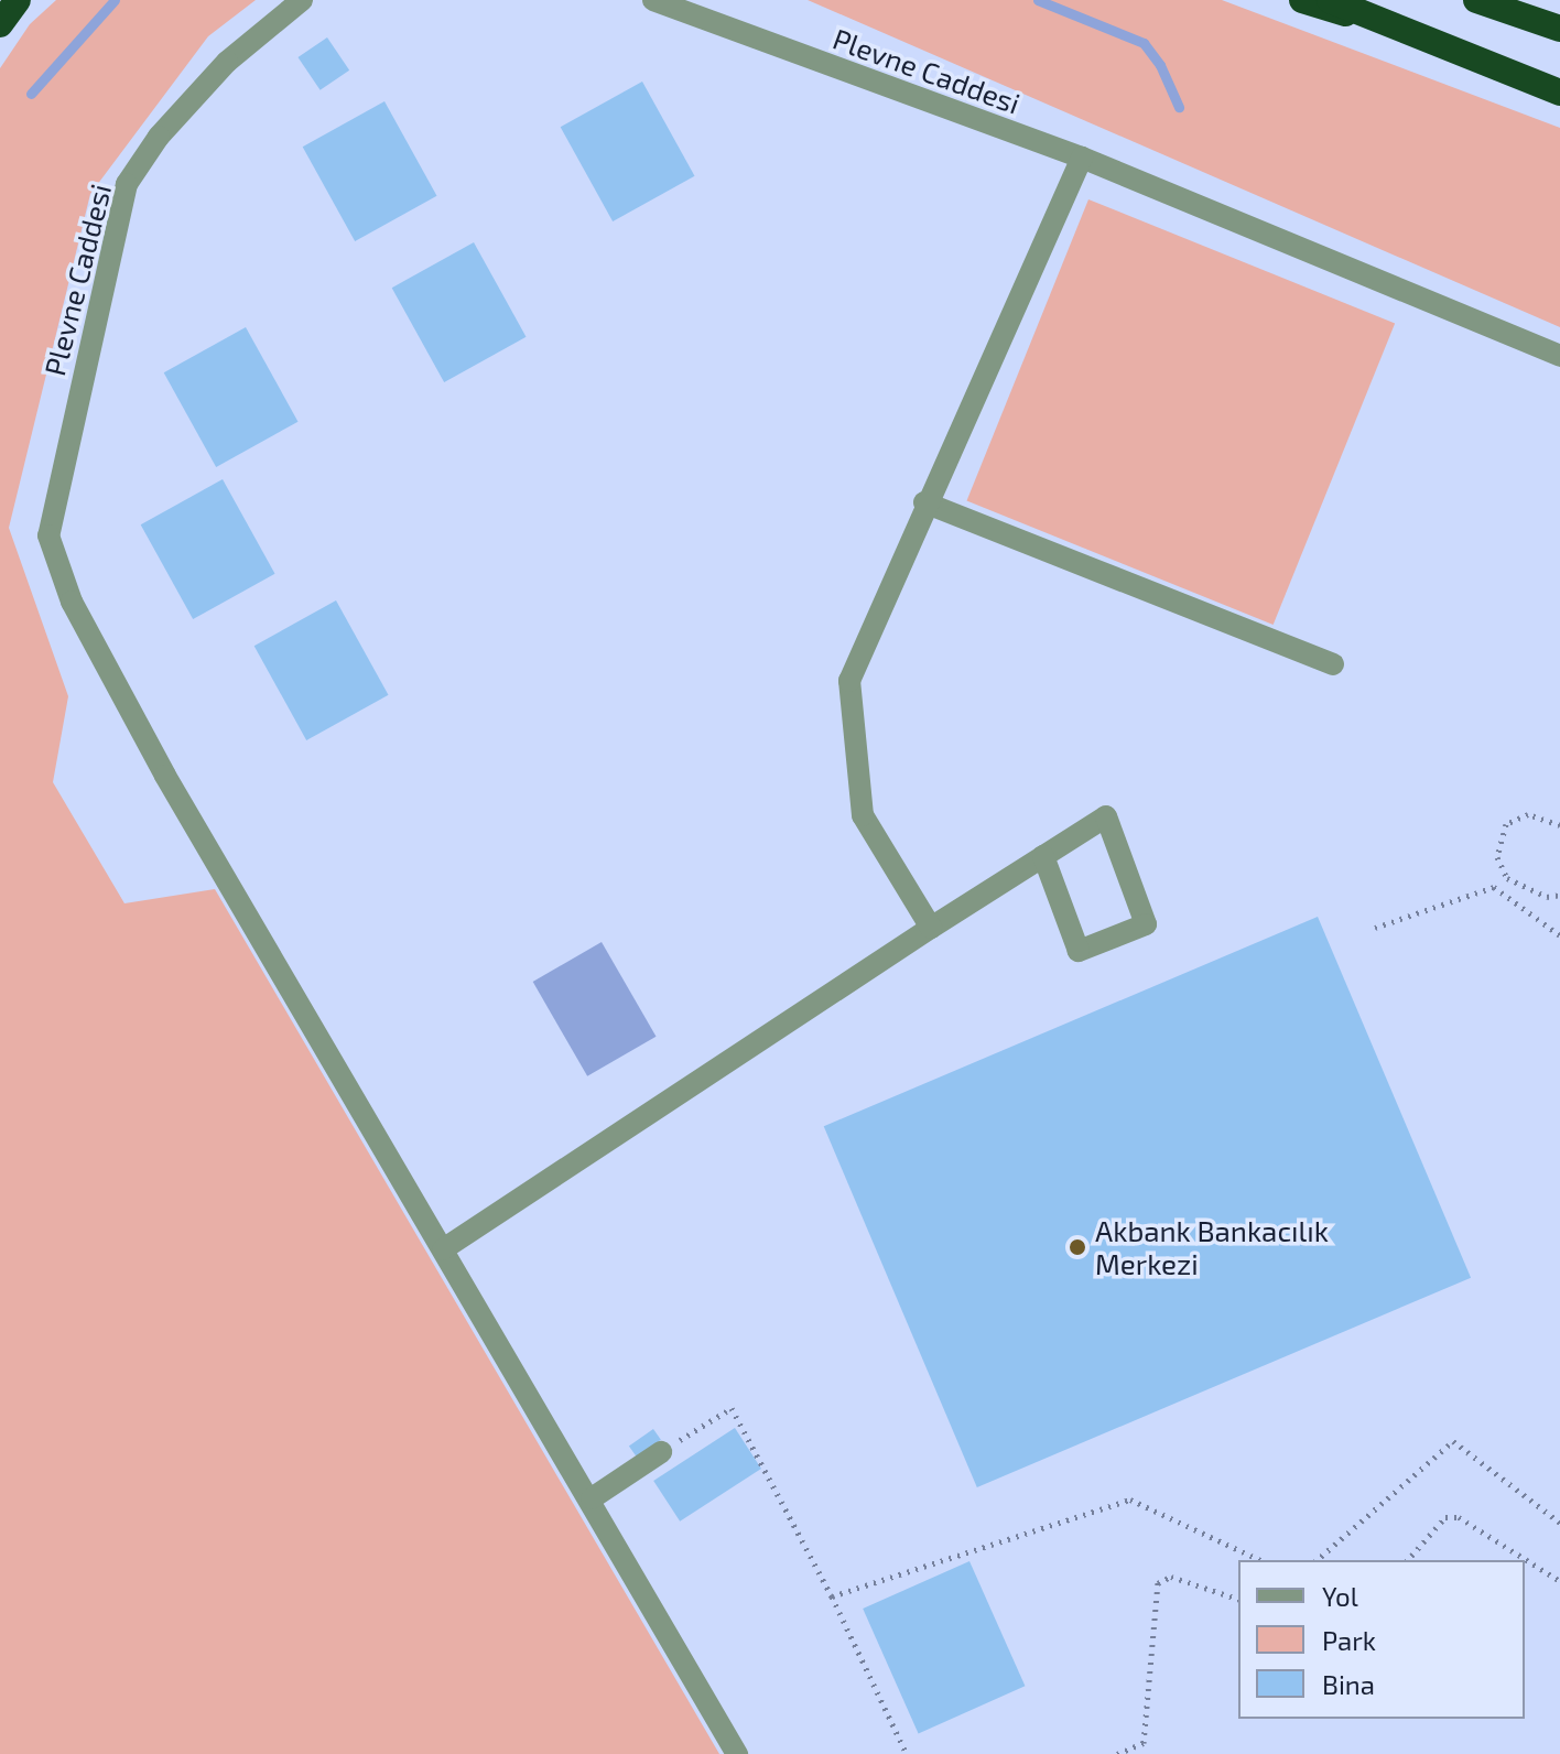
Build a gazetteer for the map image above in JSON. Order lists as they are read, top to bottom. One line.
{"streets":{"street":["Plevne Caddesi"]},"places":["Akbank Bankacılık Merkezi"],"legend":["Yol","Park","Bina"]}
